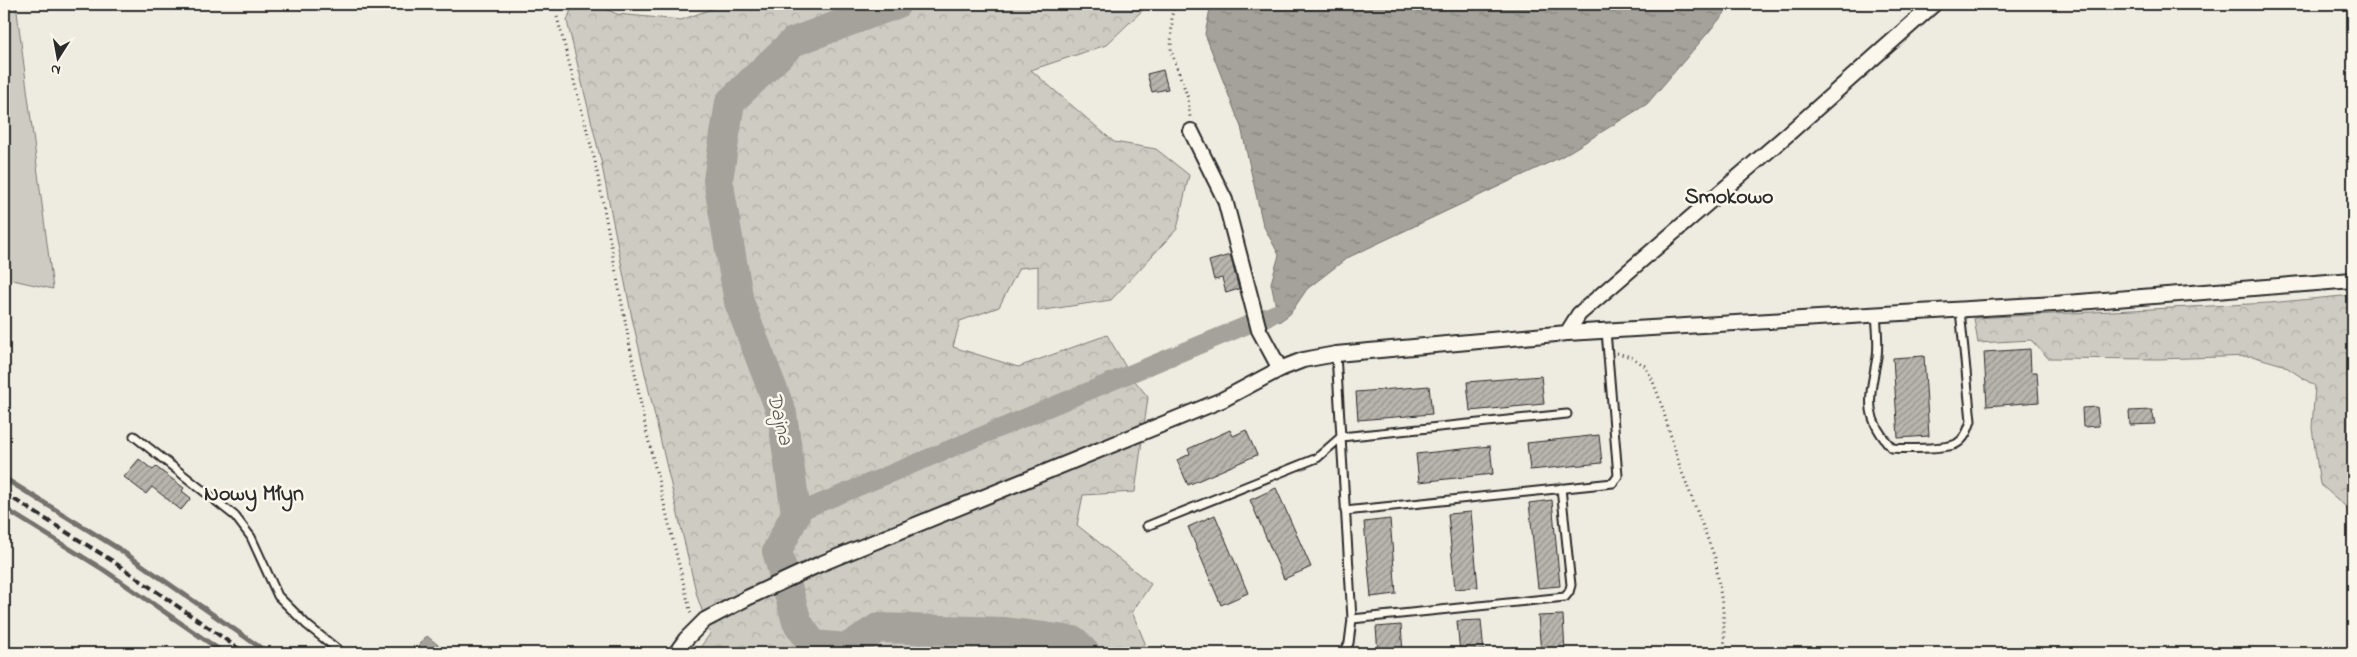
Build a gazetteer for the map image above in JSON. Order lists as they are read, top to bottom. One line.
{"districts":["Smokowo","Nowy Młyn"],"water":["Dajna"],"north":"bottom"}
